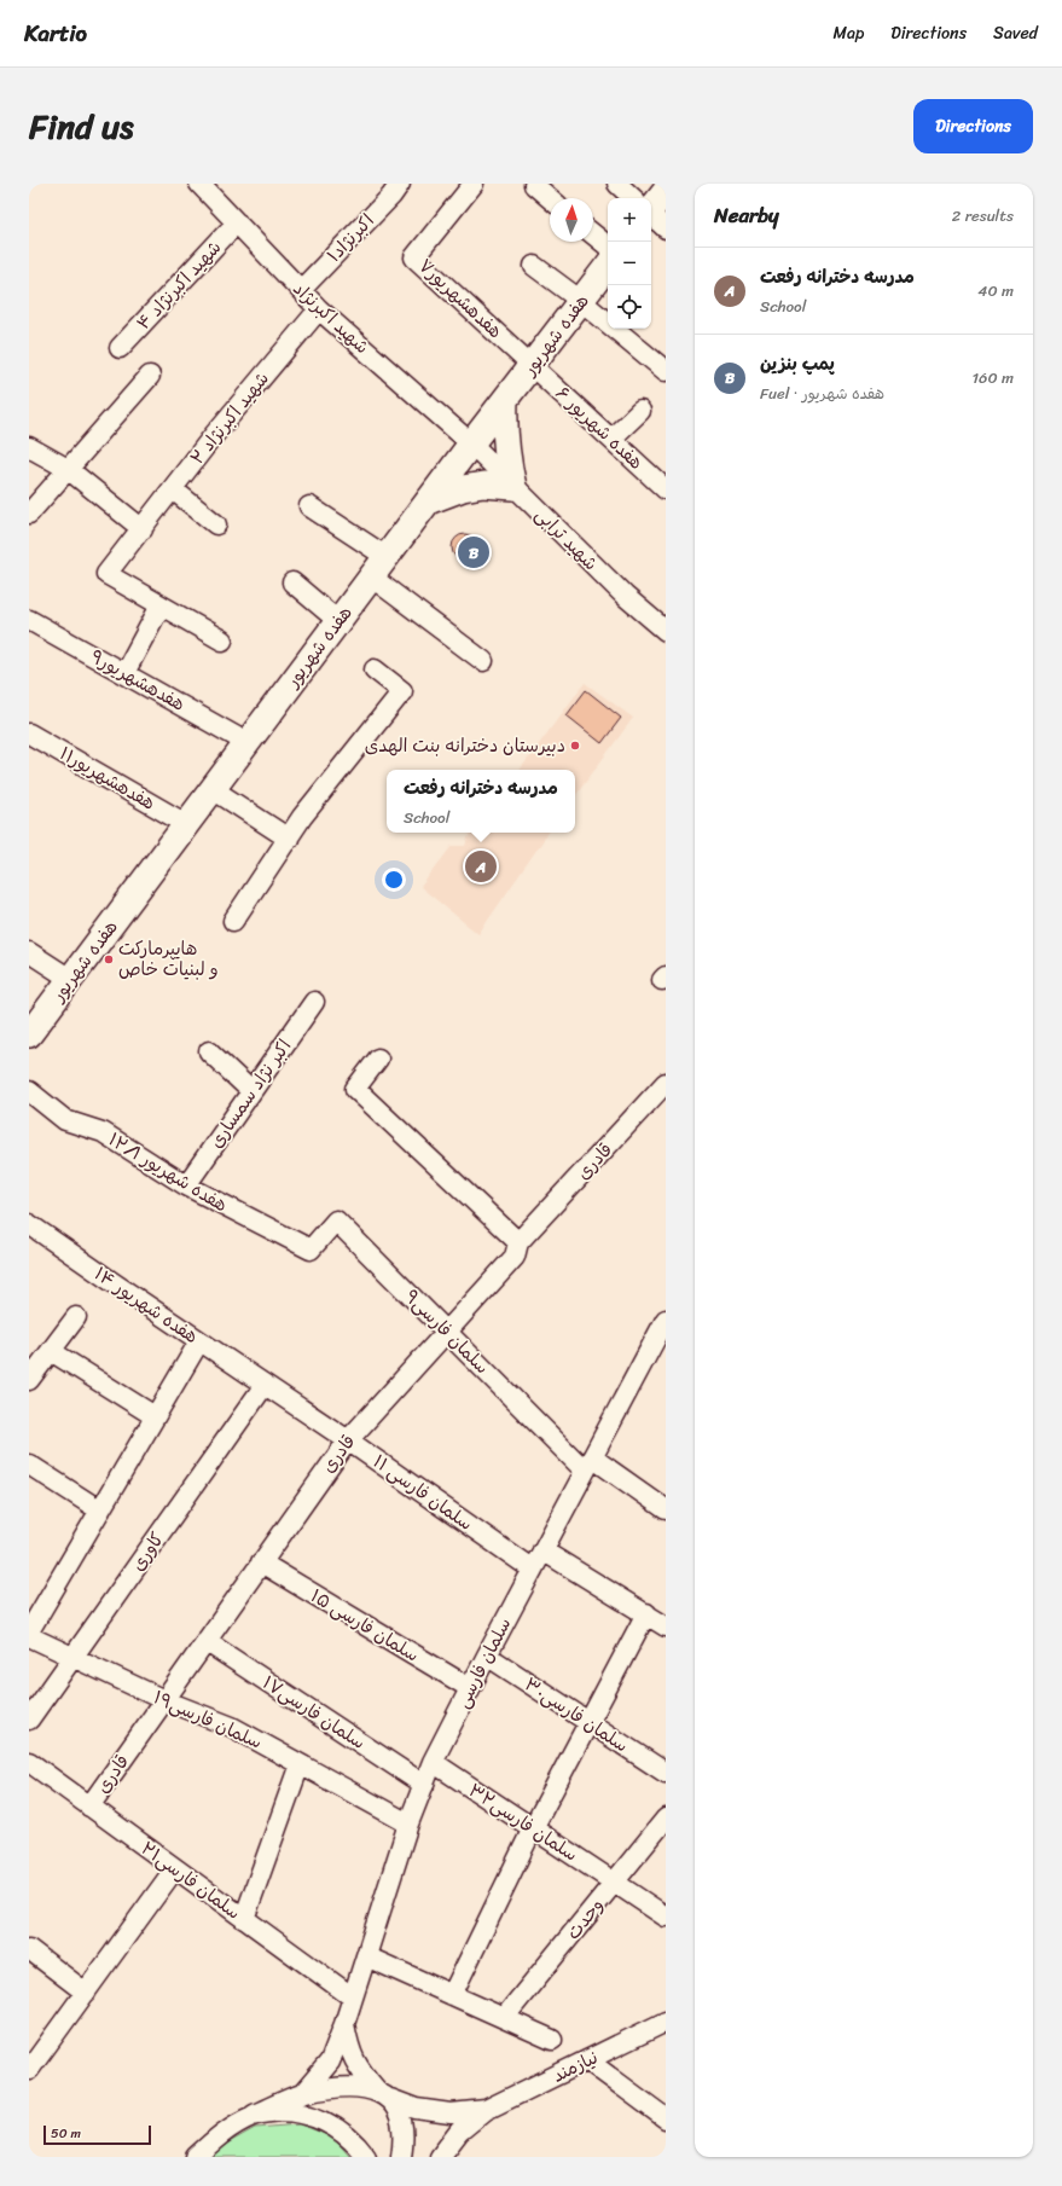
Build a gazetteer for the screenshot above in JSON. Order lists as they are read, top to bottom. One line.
{"streets":{"main road":["هفده شهریور"],"street":["اکبرنژاد۱","شهید اکبرنژاد ۴","هفدهشهریور۷","شهید اکبرنژاد","شهید اکبرنژاد ۲","هفده شهریور ۶","شهید ترابی","هفدهشهریور۹","هفدهشهریور۱۱","اکبر نژاد سمساری","قادری","هفده شهریور ۱۲/۱","هفده شهریور ۱۴","سلمان فارسی۹","سلمان فارسی ۱۱","کاوری","سلمان فارسی ۱۵","سلمان فارسی","سلمان فارسی۱۷","سلمان فارسی۳۰","سلمان فارسی۱۹","سلمان فارسی۳۲","سلمان فارسی۲۱","وحدت","نیازمند"]},"crossings":[["اکبرنژاد۱","شهید اکبرنژاد"],["شهید اکبرنژاد ۴","شهید اکبرنژاد"],["هفدهشهریور۷","هفده شهریور"],["هفدهشهریور۷","هفده شهریور ۶"],["شهید اکبرنژاد","هفده شهریور"],["شهید اکبرنژاد","شهید اکبرنژاد ۲"],["شهید اکبرنژاد","شهید ترابی"],["هفده شهریور","هفده شهریور ۶"],["هفده شهریور","شهید ترابی"],["هفده شهریور","هفدهشهریور۹"],["هفده شهریور","هفدهشهریور۱۱"],["اکبر نژاد سمساری","هفده شهریور ۱۲/۱"],["قادری","سلمان فارسی۹"],["قادری","سلمان فارسی ۱۱"],["قادری","سلمان فارسی ۱۵"],["قادری","سلمان فارسی۱۷"],["قادری","سلمان فارسی۱۹"],["قادری","سلمان فارسی۲۱"],["هفده شهریور ۱۲/۱","سلمان فارسی۹"],["هفده شهریور ۱۴","سلمان فارسی ۱۱"],["هفده شهریور ۱۴","کاوری"],["سلمان فارسی۹","سلمان فارسی"],["سلمان فارسی ۱۱","کاوری"],["سلمان فارسی ۱۱","سلمان فارسی"],["کاوری","سلمان فارسی۱۹"],["سلمان فارسی ۱۵","سلمان فارسی"],["سلمان فارسی","سلمان فارسی۱۷"],["سلمان فارسی","سلمان فارسی۳۰"],["سلمان فارسی","سلمان فارسی۱۹"],["سلمان فارسی","سلمان فارسی۳۲"],["سلمان فارسی","سلمان فارسی۲۱"],["سلمان فارسی۳۲","وحدت"]],"places":["دبیرستان دخترانه بنت الهدی","هایپرمارکت و لبنیات خاص"],"scale_bar":"50 m","north":"top","page":{"header":"Kartio","nav":["Map","Directions","Saved"],"title":"Find us","buttons":"Directions","heading":["Nearby","2 results"],"map_buttons":["+","−"],"list":[{"mark":"A","name":"مدرسه دخترانه رفعت","note":"School","value":"40 m"},{"mark":"B","name":"پمپ بنزین","note":"Fuel · هفده شهریور","value":"160 m"}],"pins":["B","A"],"popup":["مدرسه دخترانه رفعت","School"],"scale":"50 m"}}
